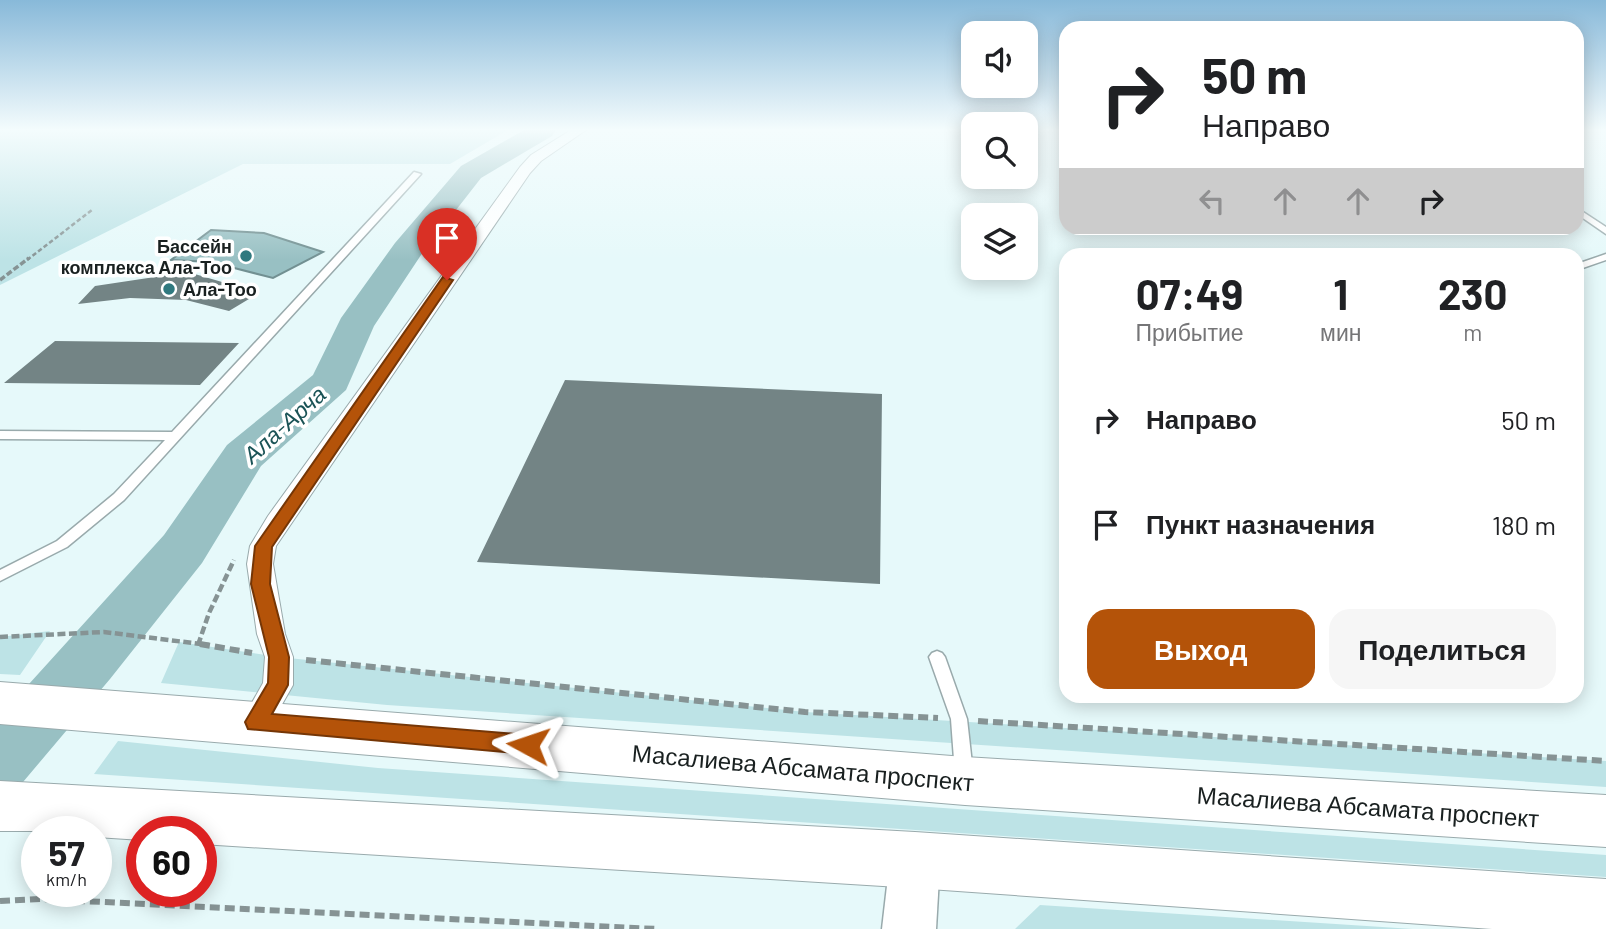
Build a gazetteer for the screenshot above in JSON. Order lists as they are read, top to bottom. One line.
{"streets":{"main road":["Масалиева Абсамата проспект"]},"water":["Ала-Арча"],"places":["Бассейн комплекса Ала-Тоо","Ала-Тоо"],"page":{"turn":["50 m","Направо"],"eta":["07:49","Прибытие","1","мин","230","m"],"list":[{"name":"Направо","value":"50 m"},{"name":"Пункт назначения","value":"180 m"}],"buttons":["Выход","Поделиться"],"speed":"57 km/h","limit":"60"}}
